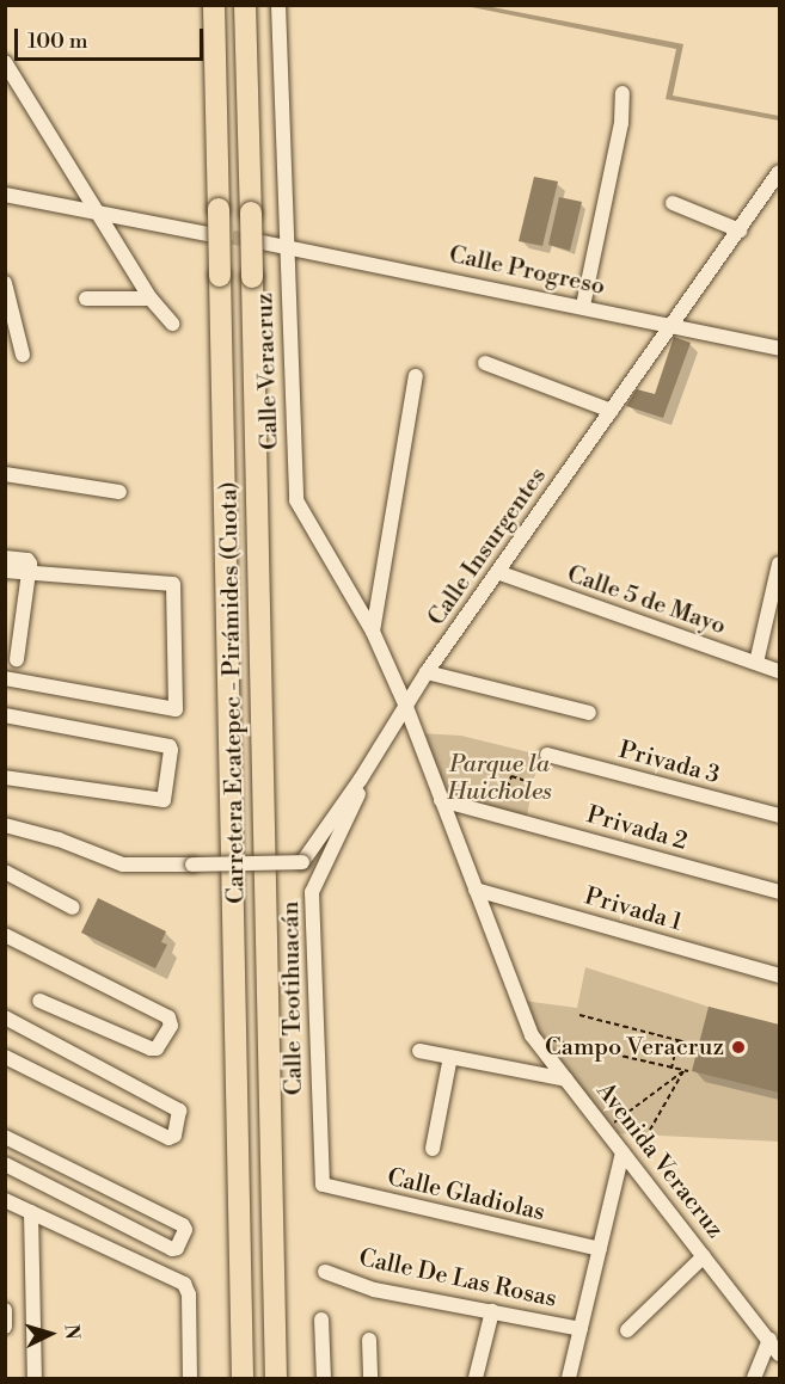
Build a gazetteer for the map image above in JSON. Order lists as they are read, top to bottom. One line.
{"streets":{"highway":["Carretera Ecatepec - Pirámides (Cuota)"],"street":["Calle Progreso","Calle Veracruz","Calle Insurgentes","Calle 5 de Mayo","Privada 3","Privada 2","Privada 1","Calle Teotihuacán","Avenida Veracruz","Calle Gladiolas","Calle De Las Rosas"]},"crossings":[["Calle Progreso","Calle Veracruz"],["Calle Progreso","Calle Insurgentes"],["Calle Veracruz","Calle Insurgentes"],["Calle Veracruz","Avenida Veracruz"],["Calle Insurgentes","Calle 5 de Mayo"],["Calle Insurgentes","Calle Teotihuacán"],["Calle Insurgentes","Avenida Veracruz"],["Privada 2","Avenida Veracruz"],["Privada 1","Avenida Veracruz"],["Calle Teotihuacán","Calle Gladiolas"]],"parks":["Parque la Huicholes"],"places":["Campo Veracruz"],"scale_bar":"100 m","north":"right"}
